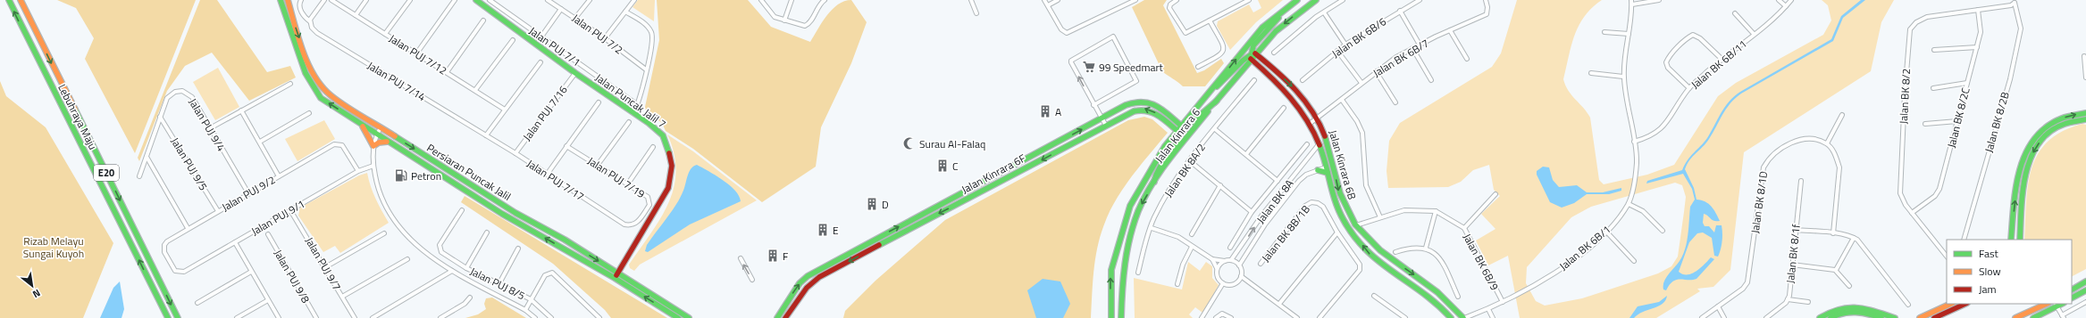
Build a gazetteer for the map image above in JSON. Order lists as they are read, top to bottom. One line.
{"streets":{"main road":["Jalan Puncak Jalil 7","Lebuhraya Maju","Jalan Kinrara 6","Jalan Kinrara 6B","Persiaran Puncak Jalil","E20","Jalan Kinrara 6F"],"street":["Jalan PUJ 7/2","Jalan BK 6B/6","Jalan PUJ 7/1","Jalan PUJ 7/12","Jalan BK 6B/7","Jalan BK 6B/11","Jalan PUJ 7/14","Jalan BK 8/2","Jalan PUJ 7/16","Jalan BK 8/2C","Jalan BK 8/2B","Jalan PUJ 9/4","Jalan PUJ 9/5","Jalan BK 8A/2","Jalan PUJ 7/19","Jalan PUJ 7/17","Jalan PUJ 9/2","Jalan BK 8A","Jalan BK 8/1D","Jalan PUJ 9/1","Jalan BK 8B/1B","Jalan BK 6B/1","Jalan BK 8/1f","Jalan BK 6B/9","Jalan PUJ 9/7","Jalan PUJ 9/8","Jalan PUJ 8/5"]},"crossings":[["Jalan BK 6B/7","Jalan Kinrara 6B"],["Jalan BK 6B/11","Jalan BK 6B/1"],["Jalan PUJ 7/14","Jalan PUJ 7/17"],["Jalan BK 8/2","Jalan BK 8/2C"],["Jalan BK 8/2","Jalan BK 8/2B"],["Jalan Puncak Jalil 7","Jalan PUJ 7/16"],["Jalan Puncak Jalil 7","Persiaran Puncak Jalil"],["Jalan PUJ 7/16","Jalan PUJ 7/17"],["Jalan PUJ 9/4","Jalan PUJ 9/5"],["Jalan PUJ 9/4","Jalan PUJ 9/2"],["Jalan Kinrara 6","Jalan Kinrara 6B"],["Jalan Kinrara 6","Jalan Kinrara 6F"],["Jalan PUJ 9/5","Jalan PUJ 9/2"],["Jalan Kinrara 6B","Jalan BK 8A"],["Jalan Kinrara 6B","Jalan BK 6B/1"],["Jalan Kinrara 6B","Jalan BK 6B/9"],["Jalan PUJ 7/19","Jalan PUJ 7/17"],["Jalan PUJ 9/2","Jalan PUJ 9/1"],["Jalan PUJ 9/1","Jalan PUJ 9/7"],["Jalan BK 6B/1","Jalan BK 6B/9"]],"parks":["Rizab Melayu Sungai Kuyoh"],"places":{"supermarket":["99 Speedmart"],"building":["A","C","D","E","F"],"mosque":["Surau Al-Falaq"],"fuel station":["Petron"]},"legend":["Fast","Slow","Jam"],"north":"bottom right"}
